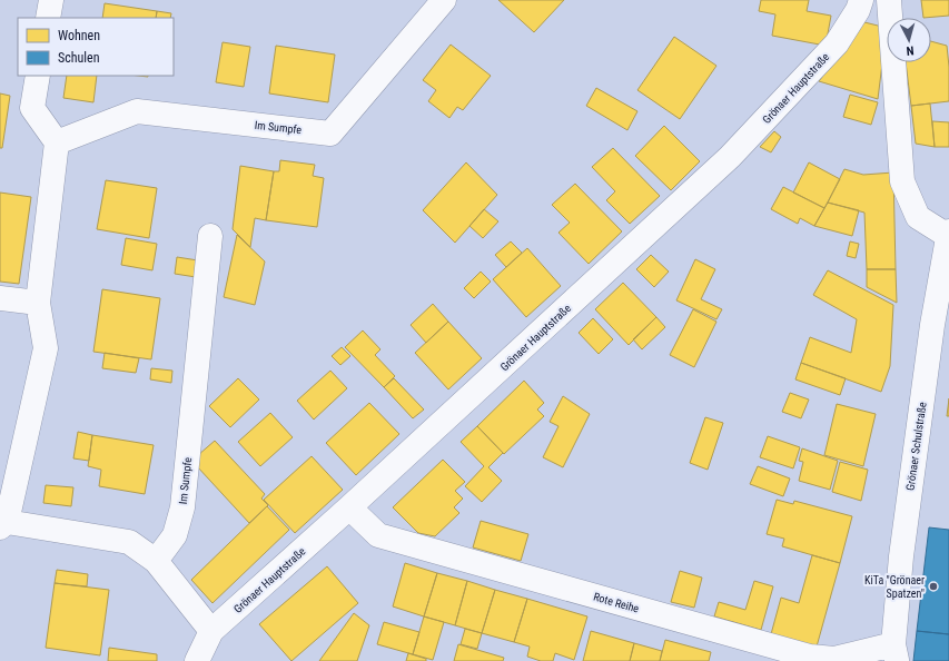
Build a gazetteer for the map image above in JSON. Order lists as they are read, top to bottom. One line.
{"streets":{"street":["Grönaer Hauptstraße","Im Sumpfe","Grönaer Schulstraße","Rote Reihe"]},"crossings":[["Grönaer Hauptstraße","Rote Reihe"],["Grönaer Schulstraße","Rote Reihe"]],"places":["KiTa \"Grönaer Spatzen\""],"legend":["Wohnen","Schulen"],"north":"bottom"}
